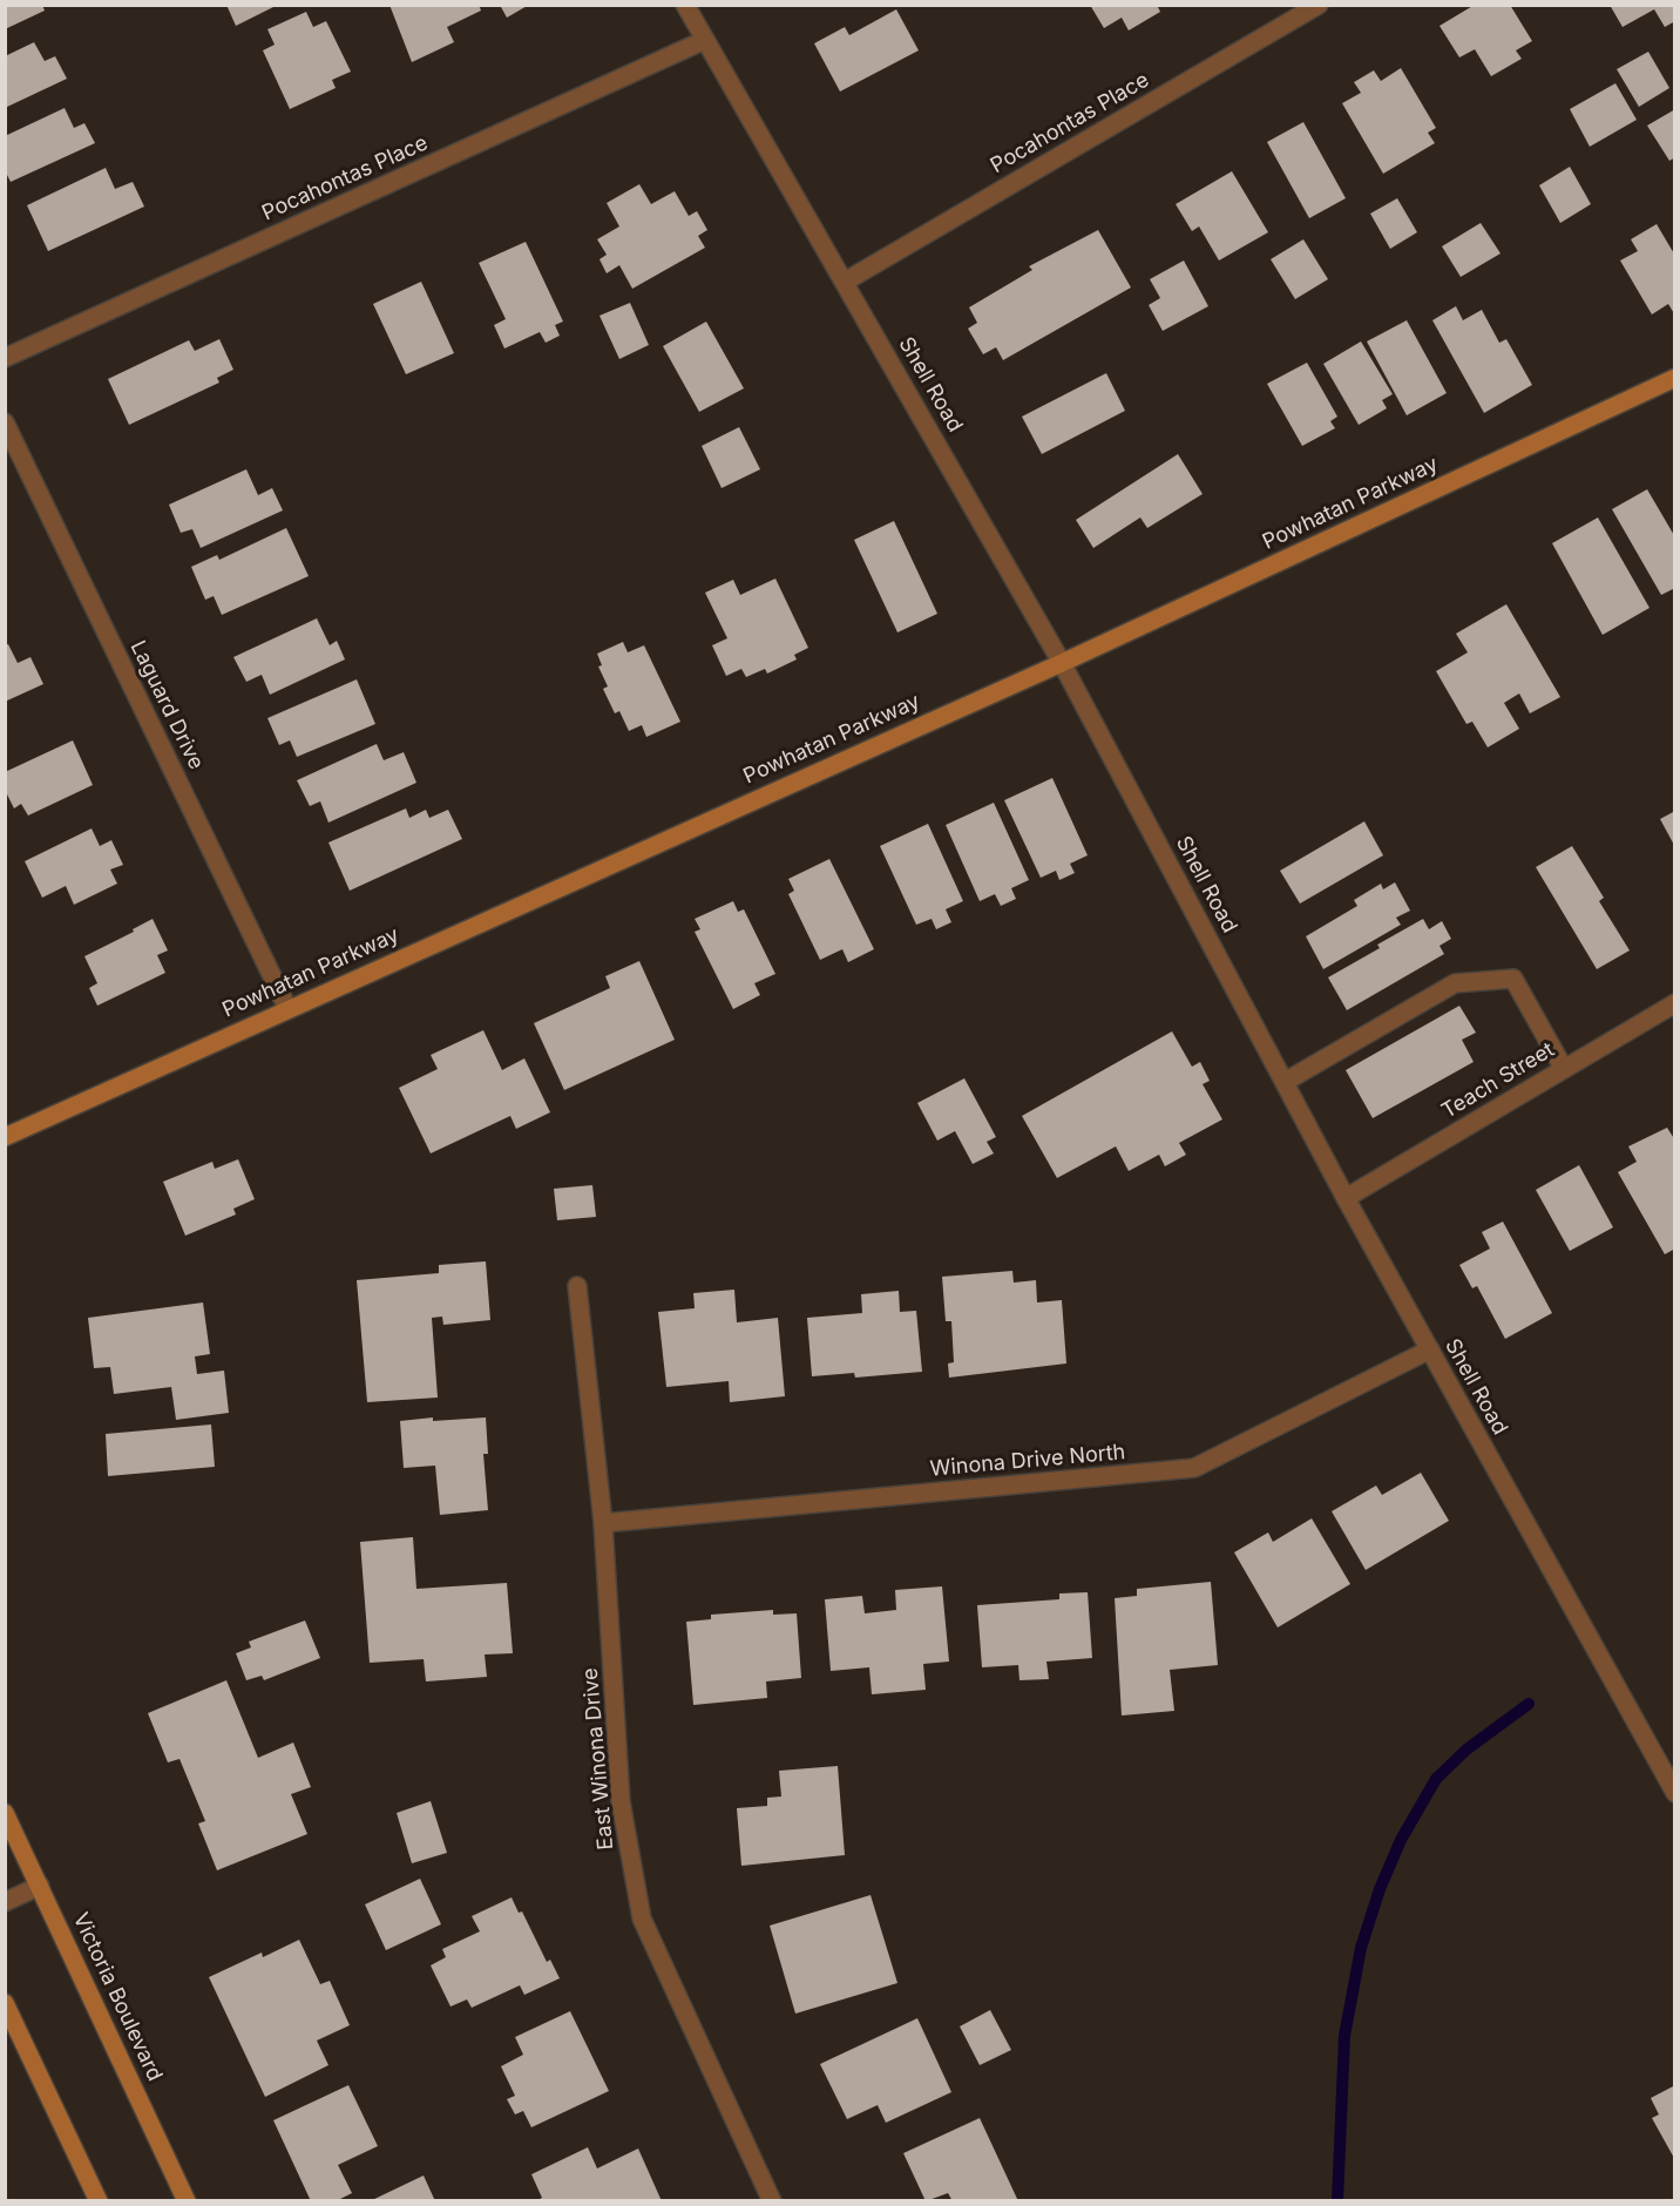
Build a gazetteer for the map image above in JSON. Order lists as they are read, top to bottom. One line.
{"streets":{"main road":["Powhatan Parkway","Victoria Boulevard"],"street":["Pocahontas Place","Shell Road","Laguard Drive","Teach Street","Winona Drive North","East Winona Drive"]},"crossings":[["Pocahontas Place","Shell Road"],["Shell Road","Powhatan Parkway"],["Shell Road","Teach Street"],["Shell Road","Winona Drive North"],["Powhatan Parkway","Laguard Drive"],["Winona Drive North","East Winona Drive"]]}
